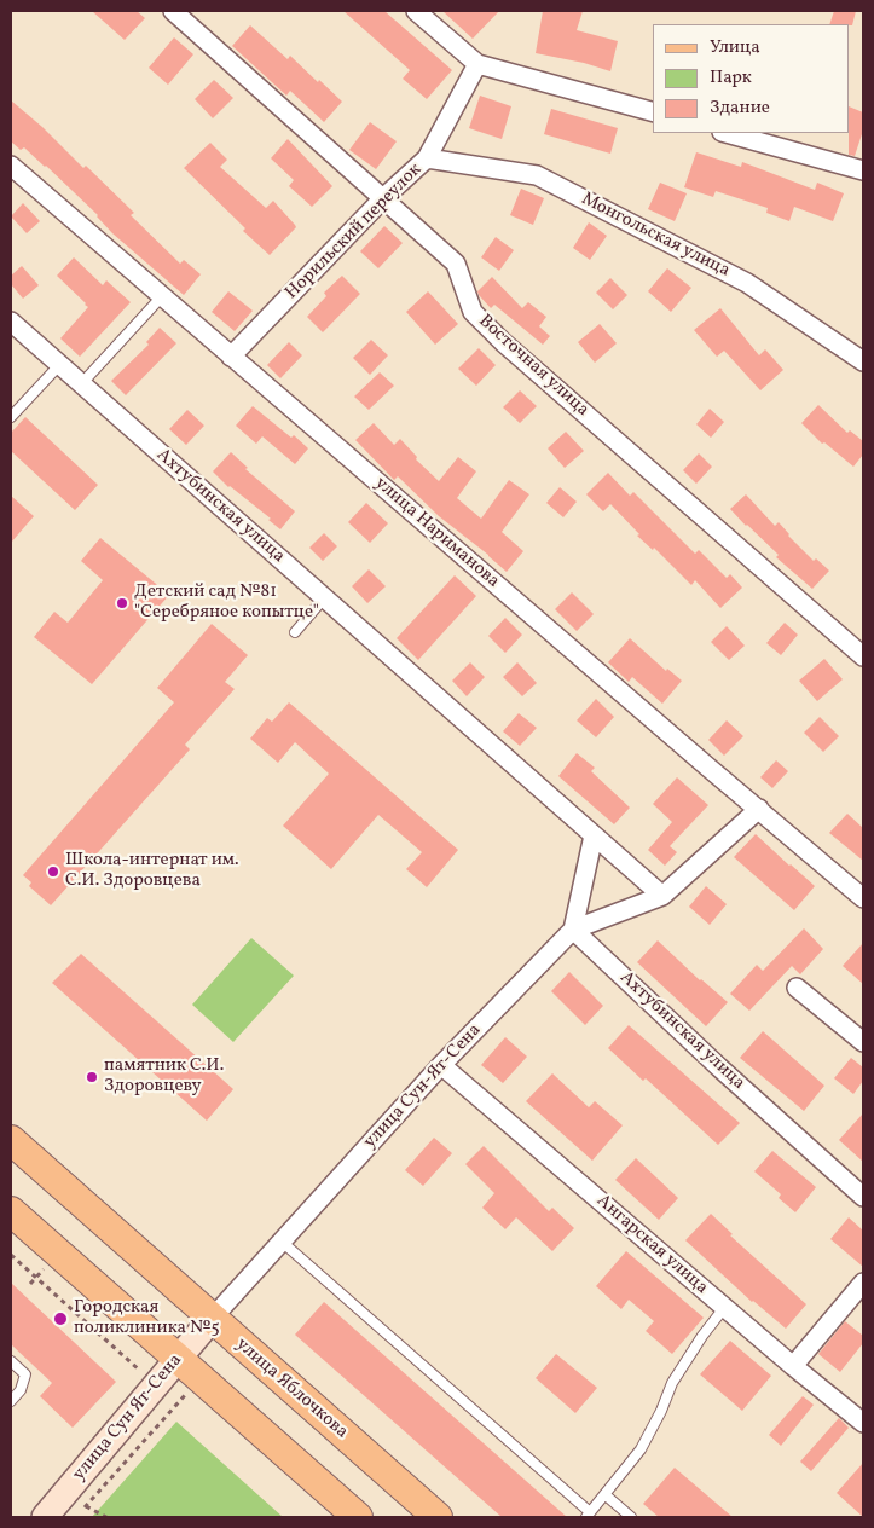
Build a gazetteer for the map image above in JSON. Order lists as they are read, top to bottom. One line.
{"streets":{"main road":["улица Яблочкова","улица Сун Ят-Сена"],"street":["Норильский переулок","Монгольская улица","Восточная улица","Ахтубинская улица","улица Нариманова","улица Сун-Ят-Сена","Ангарская улица"]},"crossings":[["Норильский переулок","Монгольская улица"],["Норильский переулок","Восточная улица"],["Норильский переулок","улица Нариманова"],["Ахтубинская улица","улица Сун-Ят-Сена"],["улица Сун-Ят-Сена","Ангарская улица"],["улица Сун-Ят-Сена","улица Яблочкова"],["улица Сун-Ят-Сена","улица Сун Ят-Сена"],["улица Яблочкова","улица Сун Ят-Сена"]],"places":["Детский сад №81 \"Серебряное копытце\"","Школа-интернат им. С.И. Здоровцева","памятник С.И. Здоровцеву","Городская поликлиника №5"],"legend":["Улица","Парк","Здание"]}
